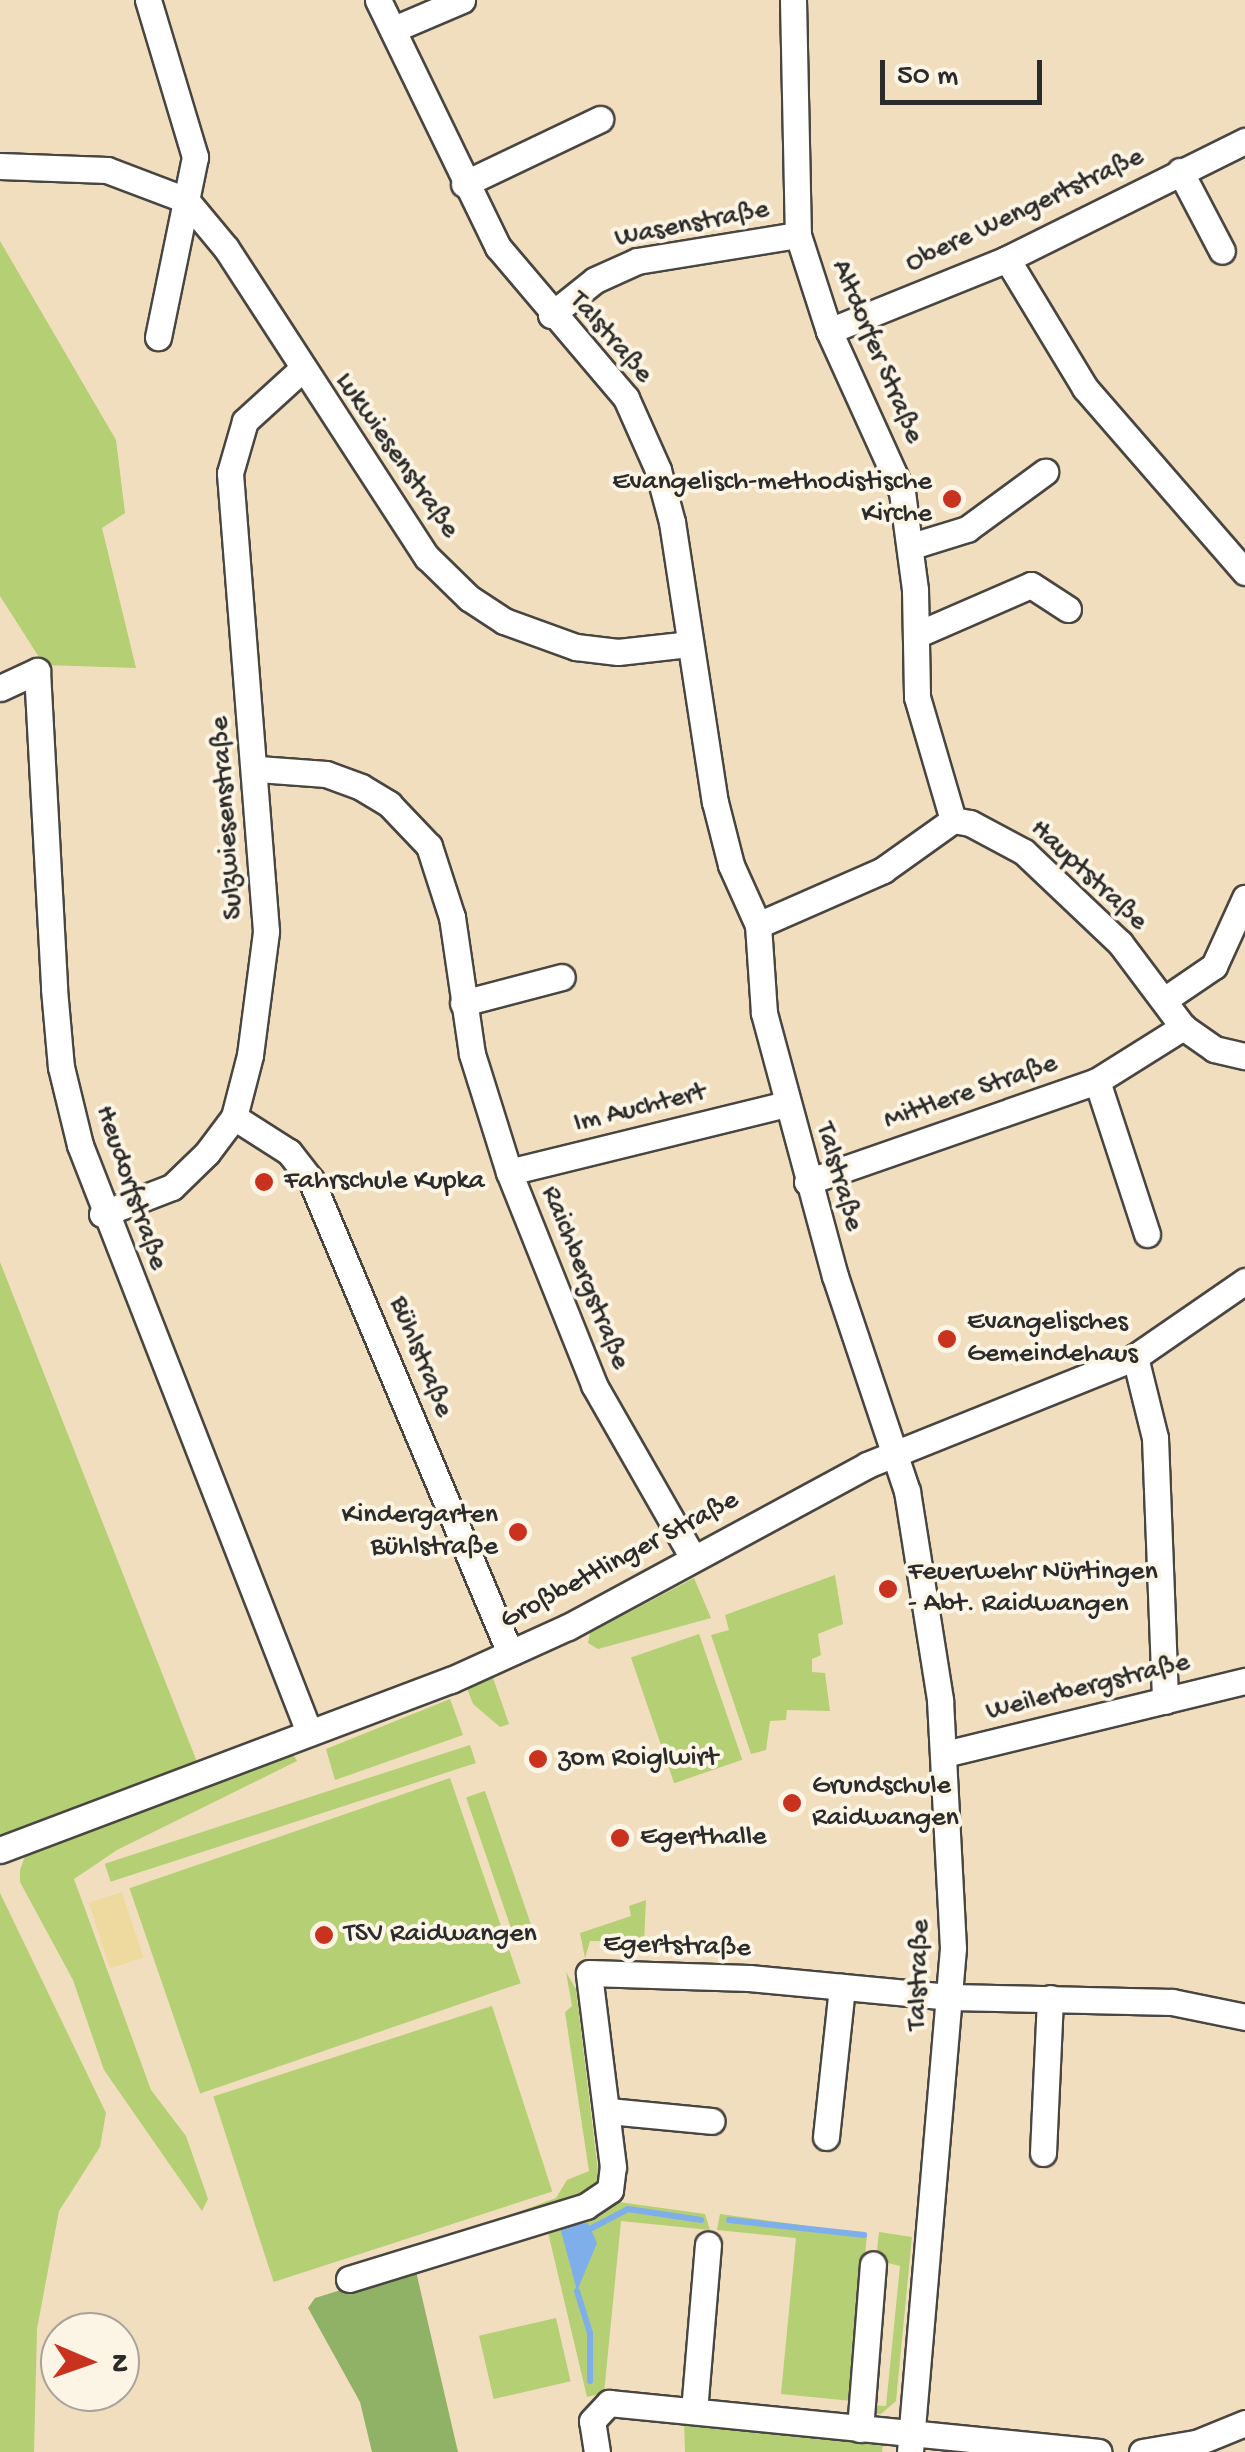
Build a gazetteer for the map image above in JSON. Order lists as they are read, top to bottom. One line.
{"streets":{"street":["Obere Wengertstraße","Wasenstraße","Talstraße","Altdorfer Straße","Lukwiesenstraße","Sulzwiesenstraße","Hauptstraße","Mittlere Straße","Im Auchtert","Heudorfstraße","Raichbergstraße","Bühlstraße","Großbettlinger Straße","Weilerbergstraße","Egertstraße"]},"crossings":[["Obere Wengertstraße","Altdorfer Straße"],["Wasenstraße","Talstraße"],["Wasenstraße","Altdorfer Straße"],["Talstraße","Lukwiesenstraße"],["Talstraße","Mittlere Straße"],["Talstraße","Im Auchtert"],["Talstraße","Großbettlinger Straße"],["Talstraße","Weilerbergstraße"],["Talstraße","Egertstraße"],["Altdorfer Straße","Hauptstraße"],["Lukwiesenstraße","Sulzwiesenstraße"],["Sulzwiesenstraße","Heudorfstraße"],["Sulzwiesenstraße","Raichbergstraße"],["Sulzwiesenstraße","Bühlstraße"],["Hauptstraße","Mittlere Straße"],["Im Auchtert","Raichbergstraße"],["Heudorfstraße","Großbettlinger Straße"],["Raichbergstraße","Großbettlinger Straße"],["Bühlstraße","Großbettlinger Straße"]],"places":["Evangelisch-methodistische Kirche","Fahrschule Kupka","Evangelisches Gemeindehaus","Kindergarten Bühlstraße","Feuerwehr Nürtingen - Abt. Raidwangen","zom Roiglwirt","Grundschule Raidwangen","Egerthalle","TSV Raidwangen"],"scale_bar":"50 m","north":"right"}
